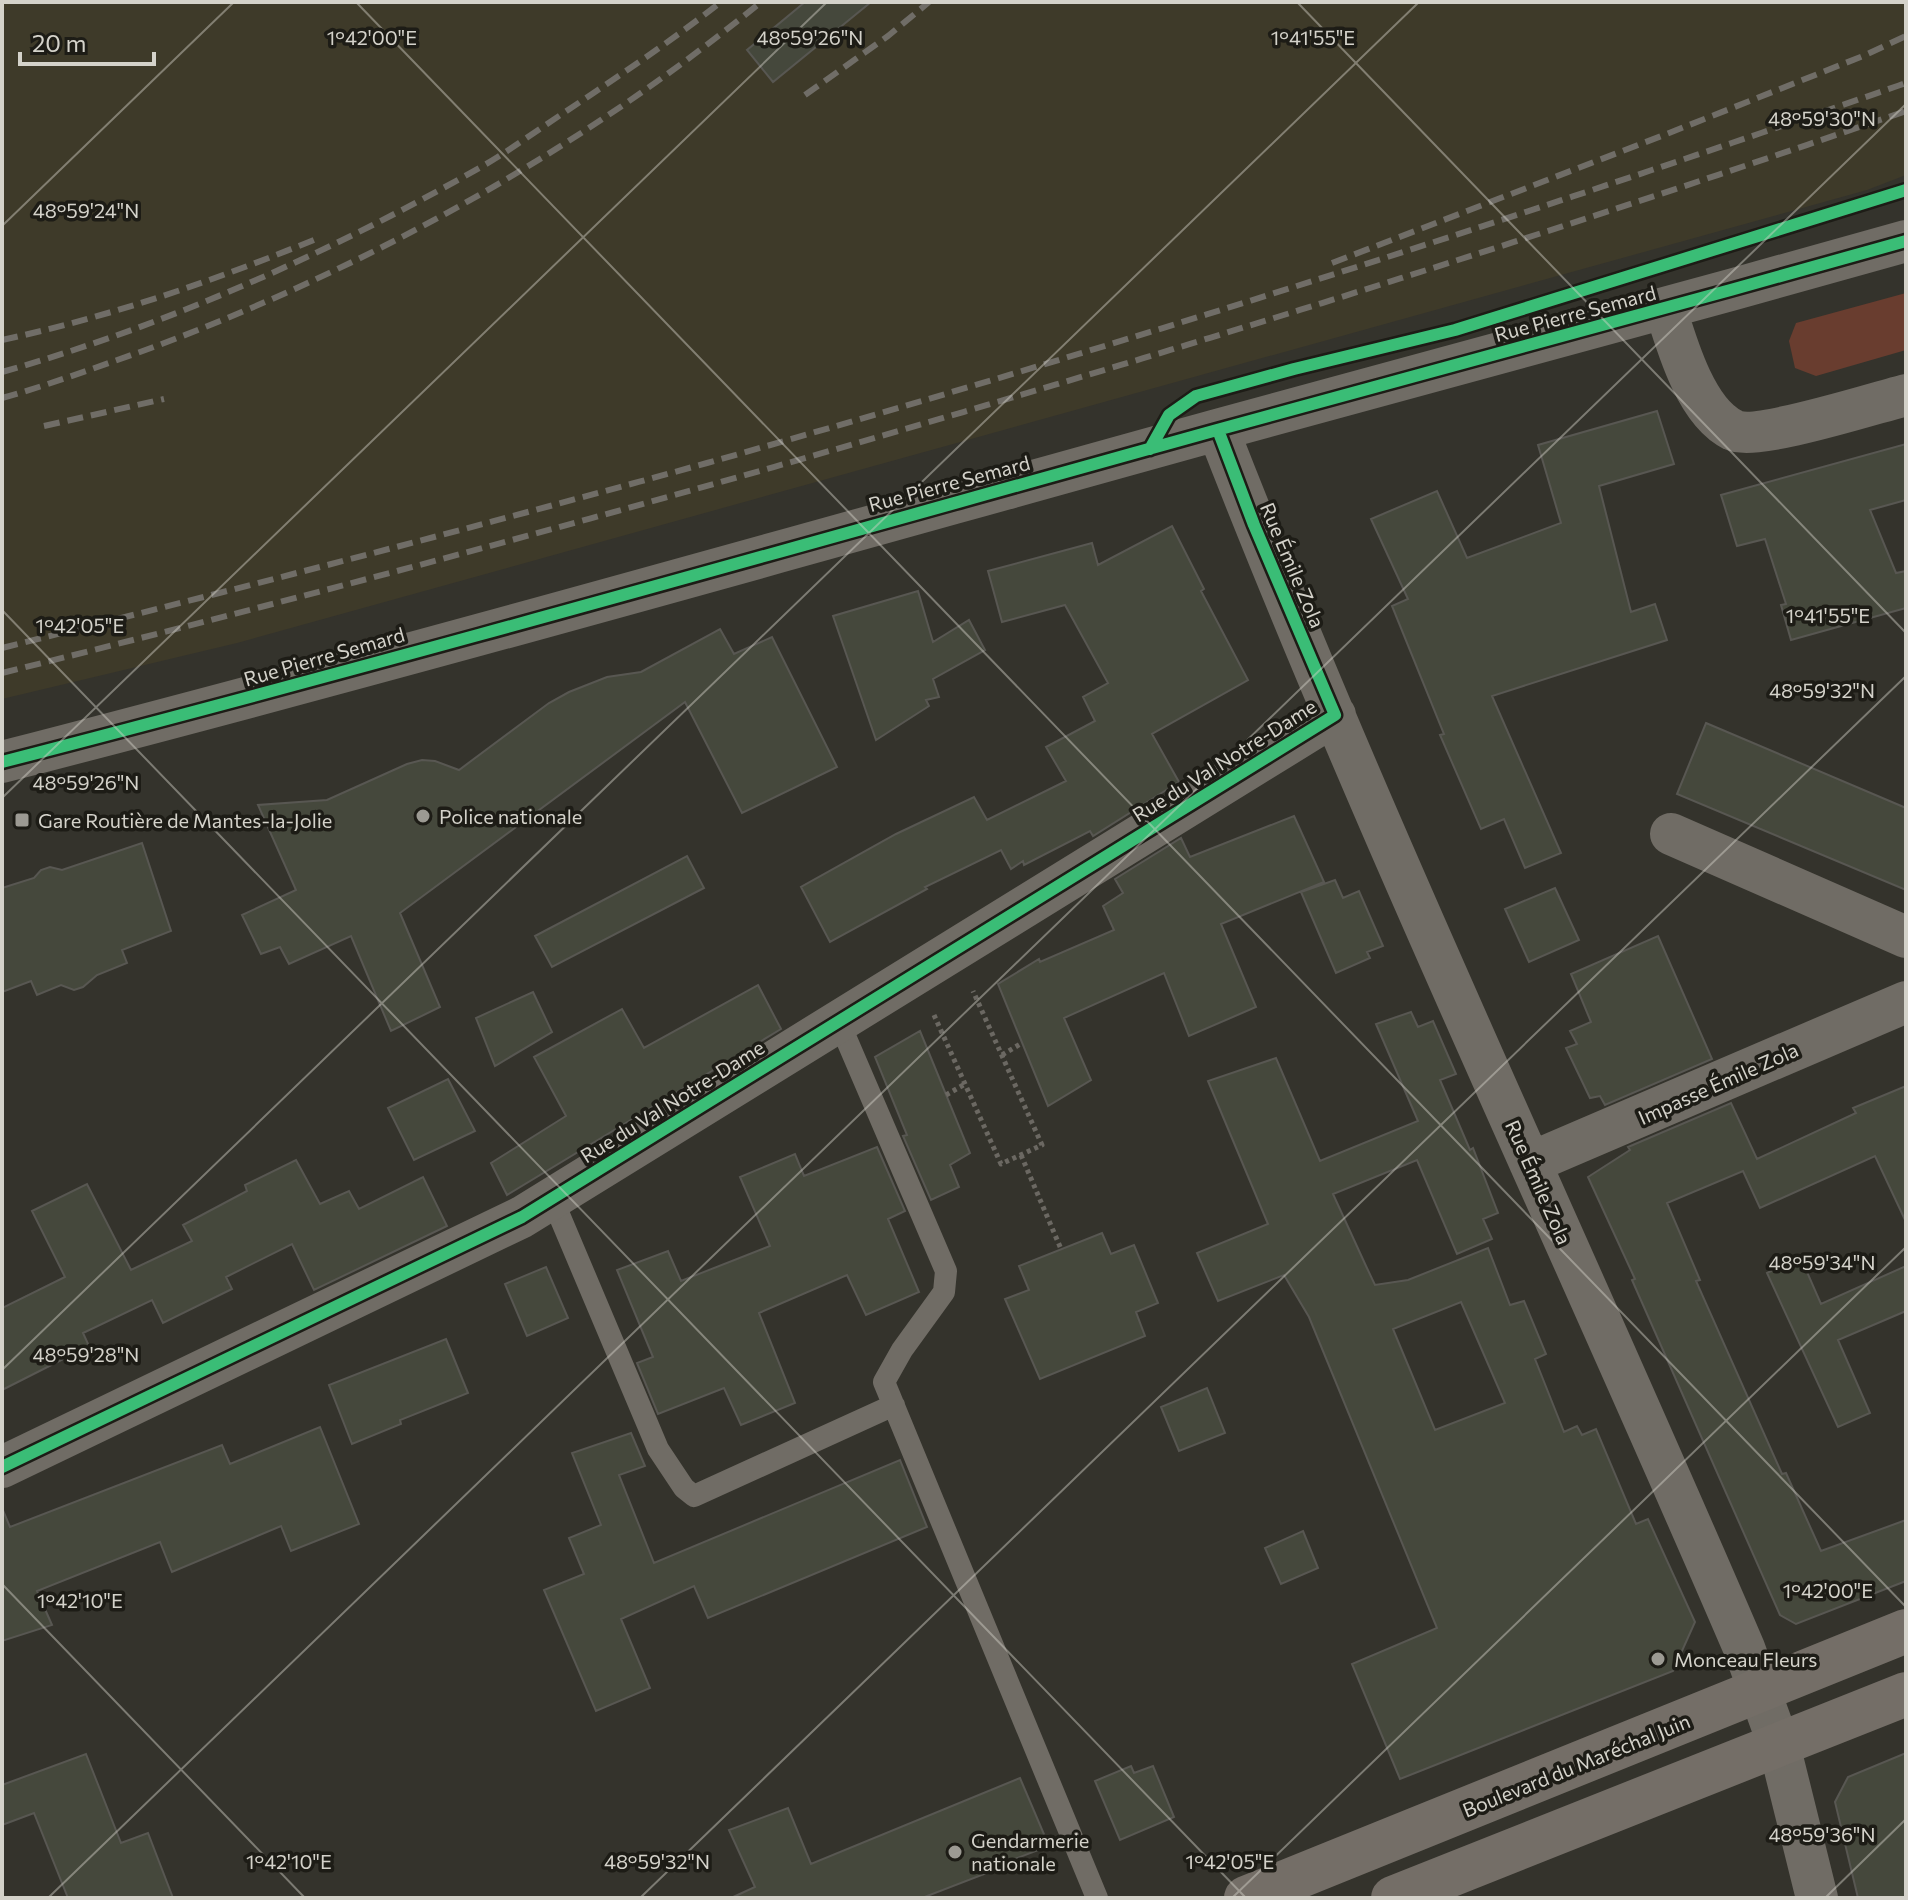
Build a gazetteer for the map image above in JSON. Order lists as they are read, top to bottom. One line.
{"streets":{"main road":["Boulevard du Maréchal Juin"],"street":["Rue Pierre Semard","Rue Émile Zola","Rue du Val Notre-Dame","Impasse Émile Zola"]},"crossings":[["Rue Pierre Semard","Rue Émile Zola"],["Rue Émile Zola","Rue du Val Notre-Dame"],["Rue Émile Zola","Impasse Émile Zola"],["Rue Émile Zola","Boulevard du Maréchal Juin"]],"places":{"other":["Police nationale","Monceau Fleurs","Gendarmerie nationale"],"transit":["Gare Routière de Mantes-la-Jolie"]},"scale_bar":"20 m","coordinates":["48°59'26\"N","1°42'00\"E","1°41'55\"E","48°59'30\"N","48°59'24\"N","1°42'05\"E","48°59'32\"N","48°59'34\"N","48°59'28\"N","1°42'10\"E","48°59'36\"N"]}
